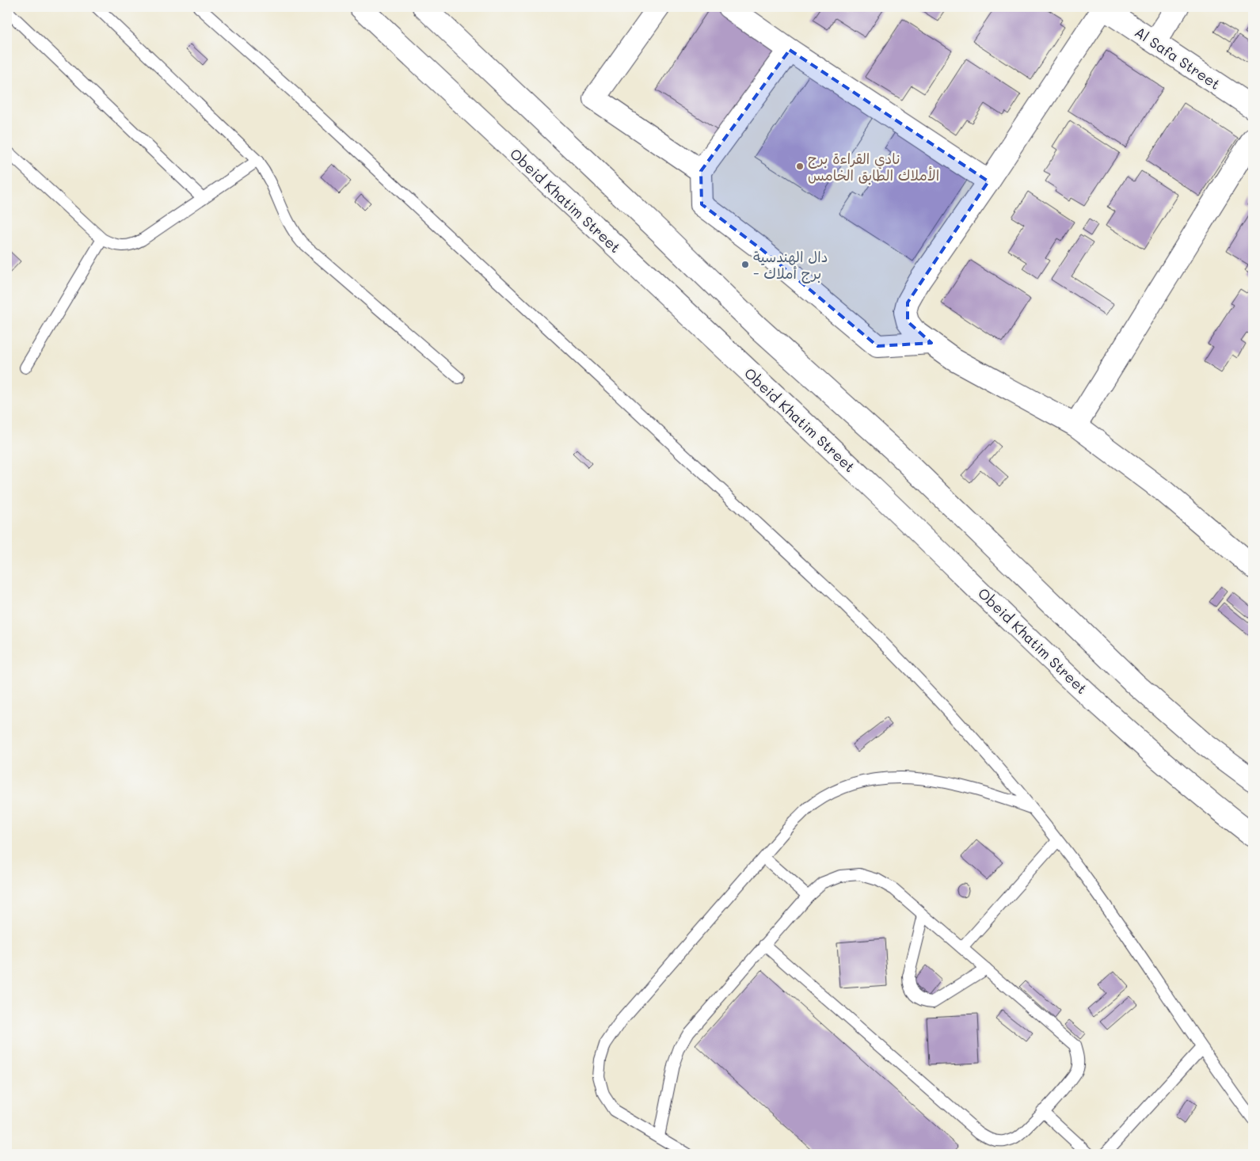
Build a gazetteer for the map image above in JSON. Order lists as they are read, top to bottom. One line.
{"streets":{"street":["Al Safa Street","Obeid Khatim Street"]},"places":["نادي القراءة برج الأملاك الطابق الخامس","دال الهندسية - برج أملاك"]}
